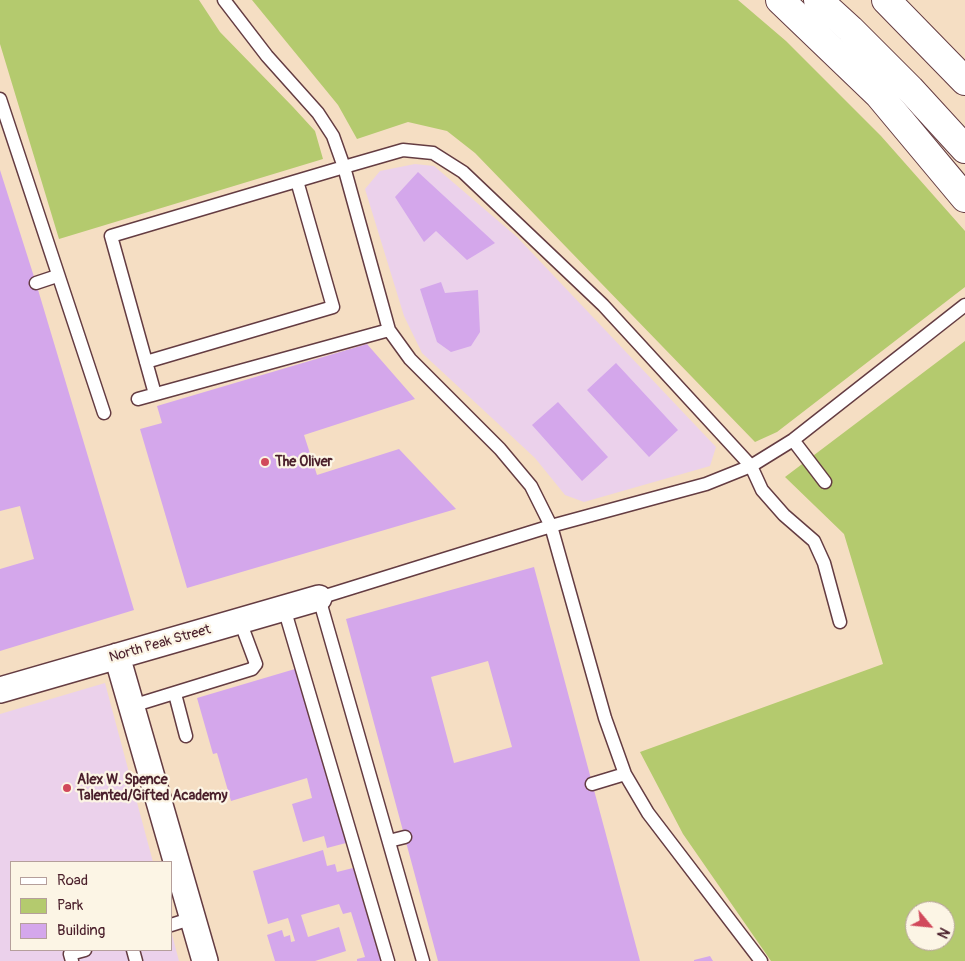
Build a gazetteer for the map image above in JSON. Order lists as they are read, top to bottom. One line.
{"streets":{"street":["North Peak Street"]},"places":["The Oliver","Alex W. Spence Talented/Gifted Academy"],"legend":["Road","Park","Building"],"north":"bottom right"}
